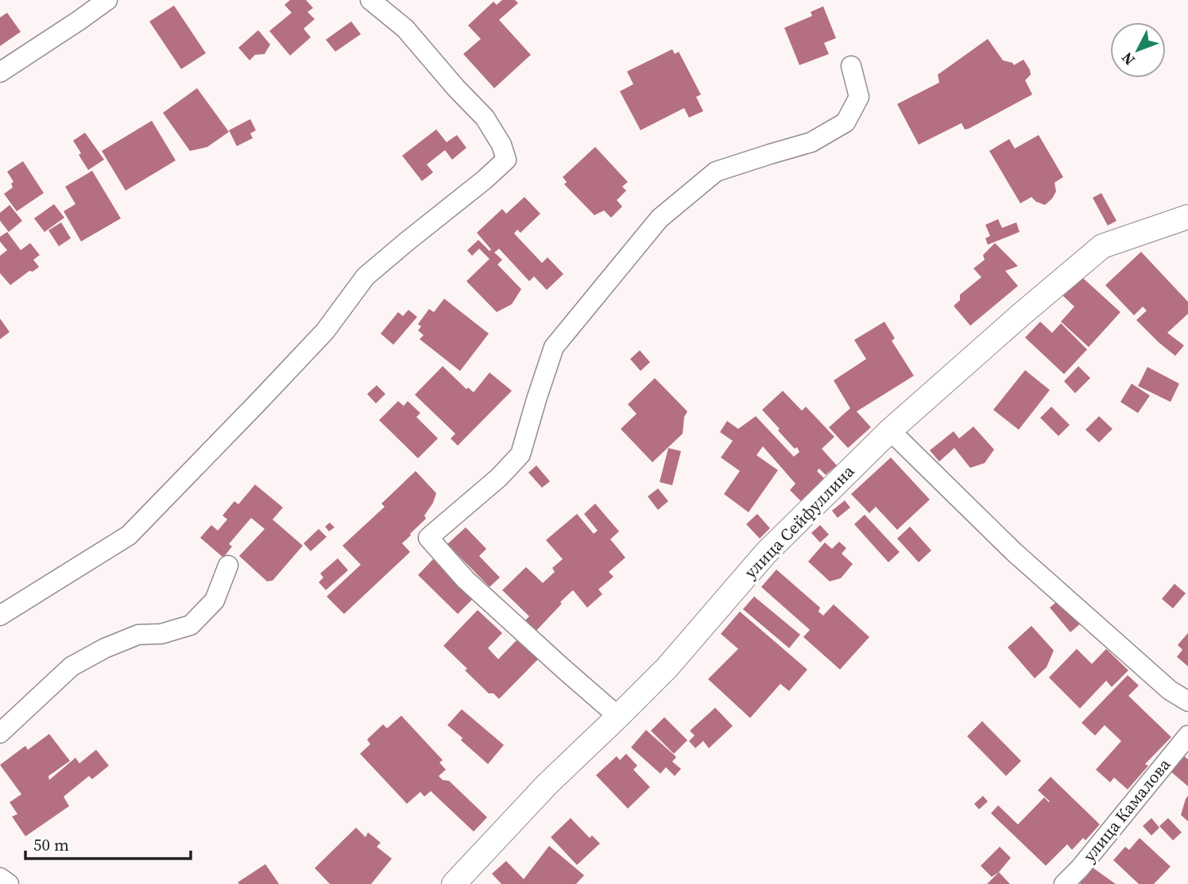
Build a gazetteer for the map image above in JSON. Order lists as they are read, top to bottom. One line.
{"streets":{"street":["улица Сейфуллина","улица Камалова"]},"scale_bar":"50 m","north":"bottom left"}
